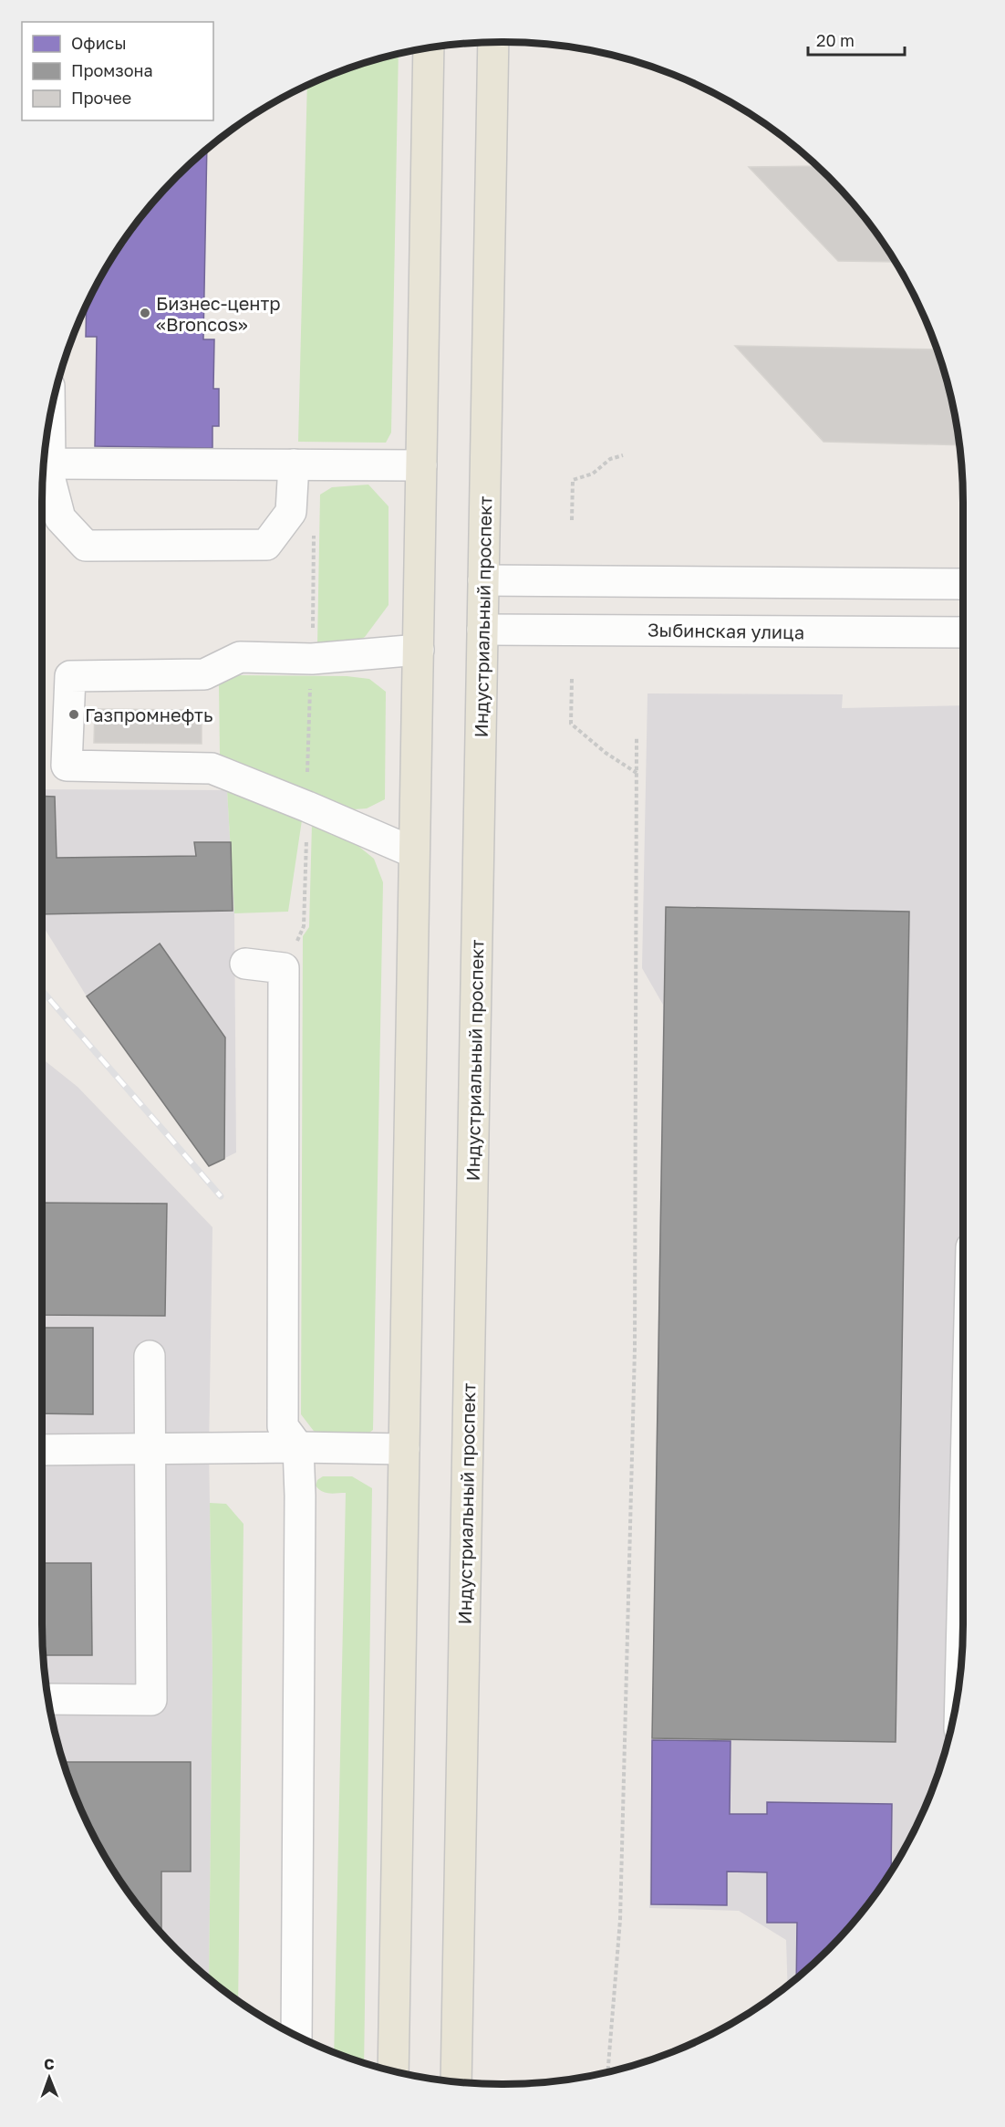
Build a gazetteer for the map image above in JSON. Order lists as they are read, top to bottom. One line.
{"streets":{"main road":["Индустриальный проспект"],"street":["Зыбинская улица"]},"crossings":[["Индустриальный проспект","Зыбинская улица"]],"places":["Бизнес-центр «Broncos»","Газпромнефть"],"legend":["Офисы","Промзона","Прочее"],"scale_bar":"20 m","north":"top"}
